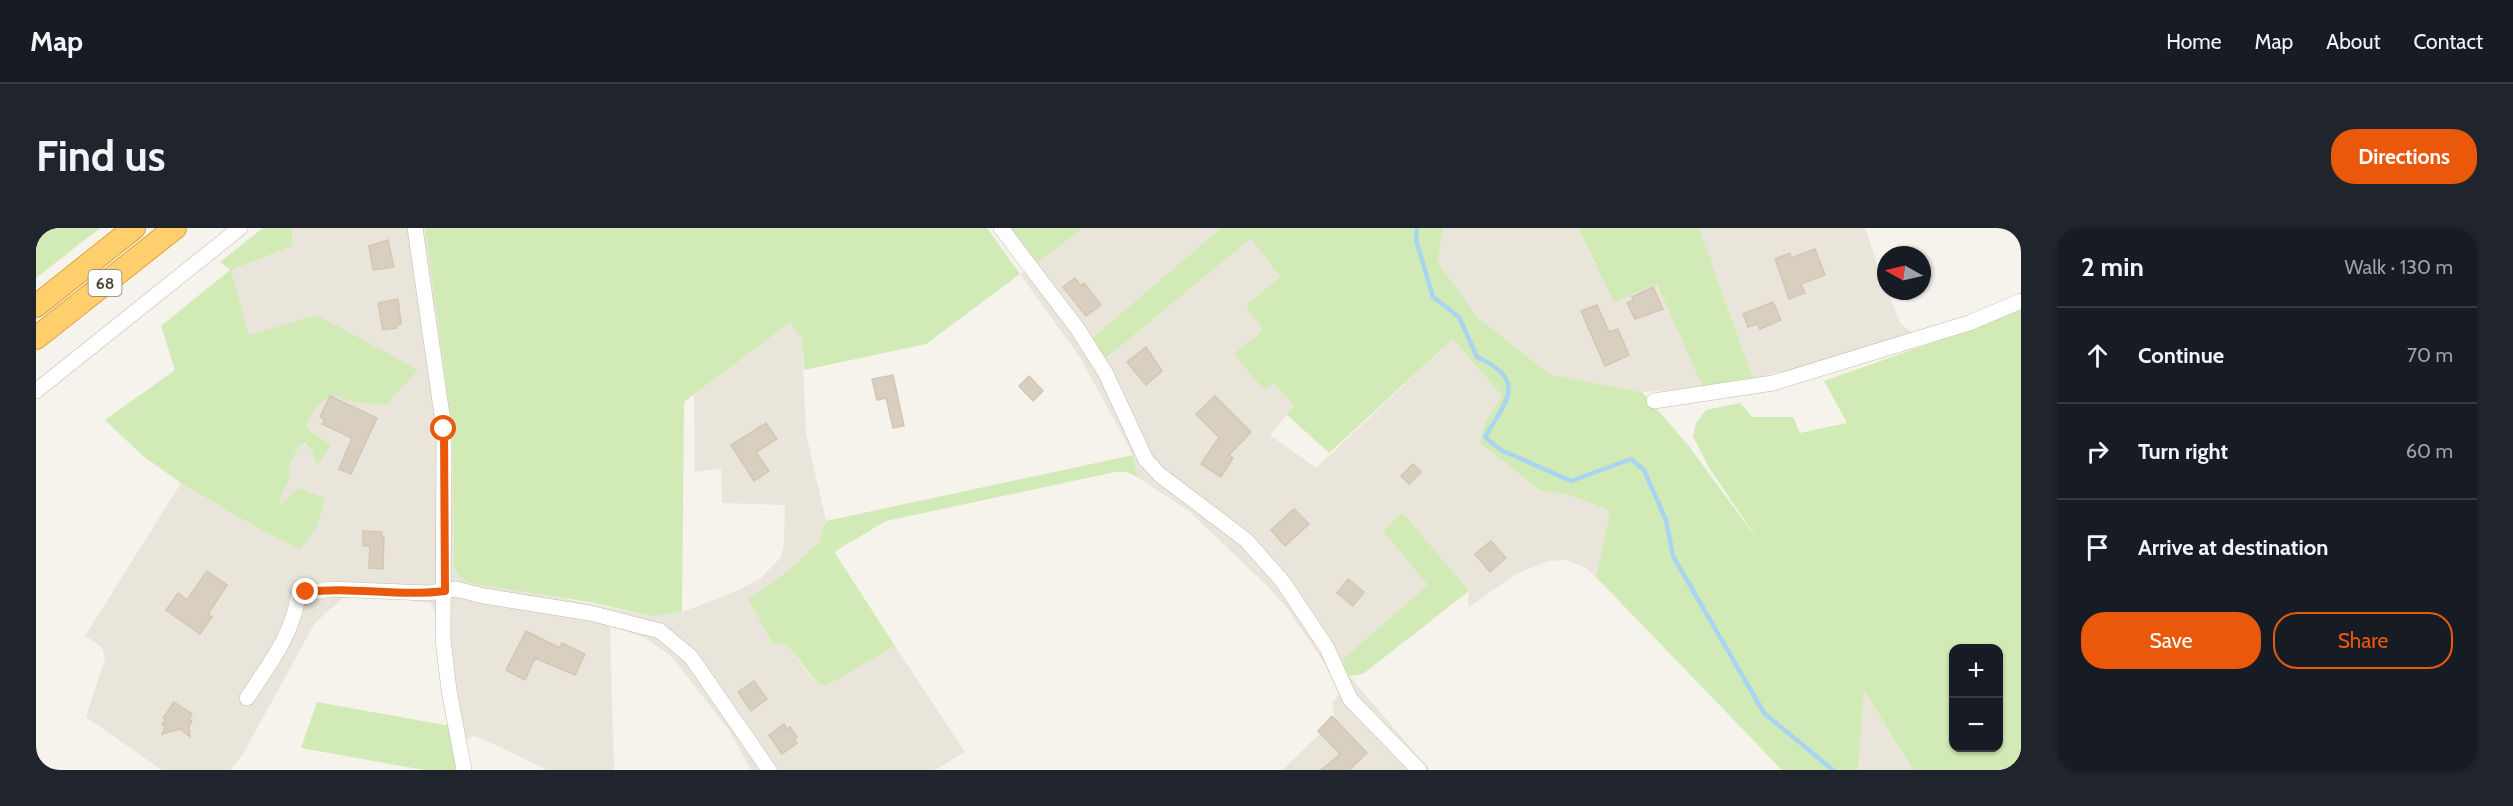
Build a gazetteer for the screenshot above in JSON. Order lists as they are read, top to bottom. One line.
{"streets":{"highway":["68"]},"north":"left","page":{"header":"Map","nav":["Home","Map","About","Contact"],"buttons":["Directions",["Save","Share"]],"title":"Find us","heading":["2 min","Walk · 130 m"],"list":[["Continue","70 m"],["Turn right","60 m"],"Arrive at destination"],"map_buttons":["+","−"]}}
